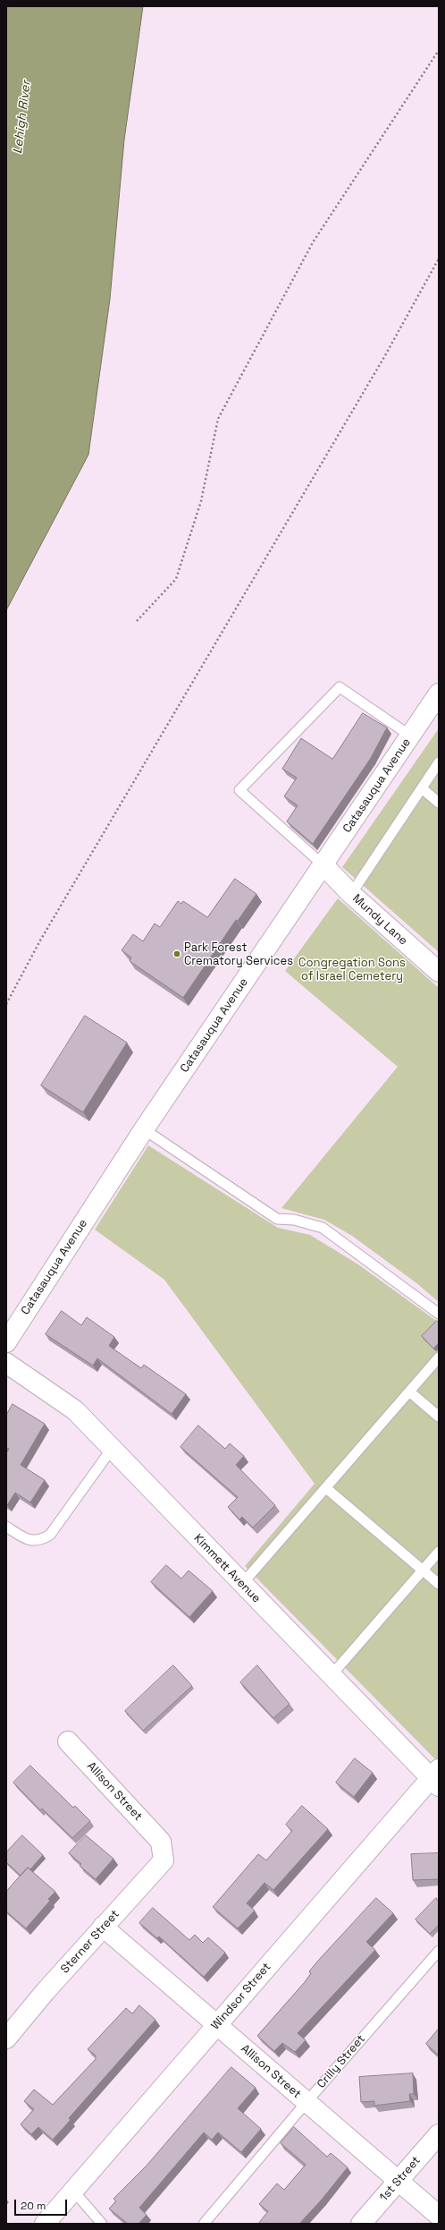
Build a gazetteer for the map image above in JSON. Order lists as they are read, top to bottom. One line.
{"streets":{"street":["Catasauqua Avenue","Mundy Lane","Kimmett Avenue","Allison Street","Sterner Street","Windsor Street","1st Street"],"lane":["Crilly Street"]},"crossings":[["Catasauqua Avenue","Mundy Lane"],["Kimmett Avenue","Windsor Street"],["Allison Street","Sterner Street"],["Allison Street","Windsor Street"],["Allison Street","Crilly Street"],["Allison Street","1st Street"]],"water":["Lehigh River"],"parks":["Congregation Sons of Israel Cemetery"],"places":["Park Forest Crematory Services"],"scale_bar":"20 m"}
